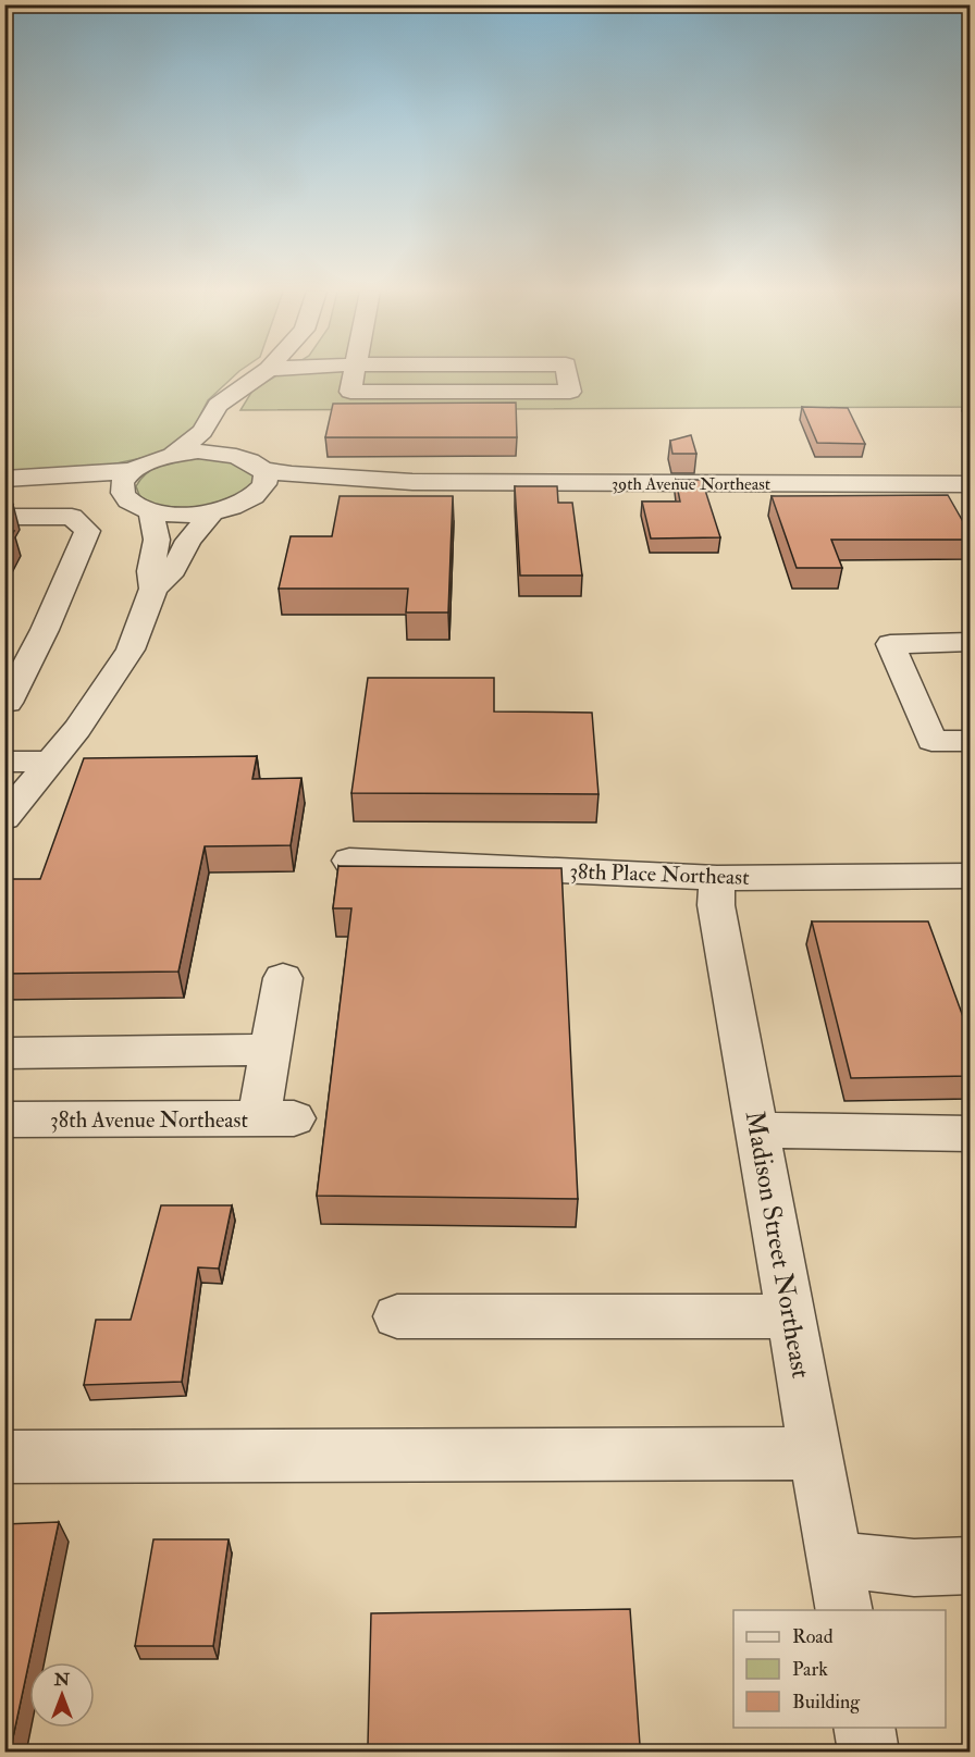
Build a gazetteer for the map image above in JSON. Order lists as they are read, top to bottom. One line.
{"streets":{"street":["39th Avenue Northeast","38th Place Northeast","38th Avenue Northeast","Madison Street Northeast"]},"crossings":[["38th Place Northeast","Madison Street Northeast"]],"legend":["Road","Park","Building"],"north":"top"}
